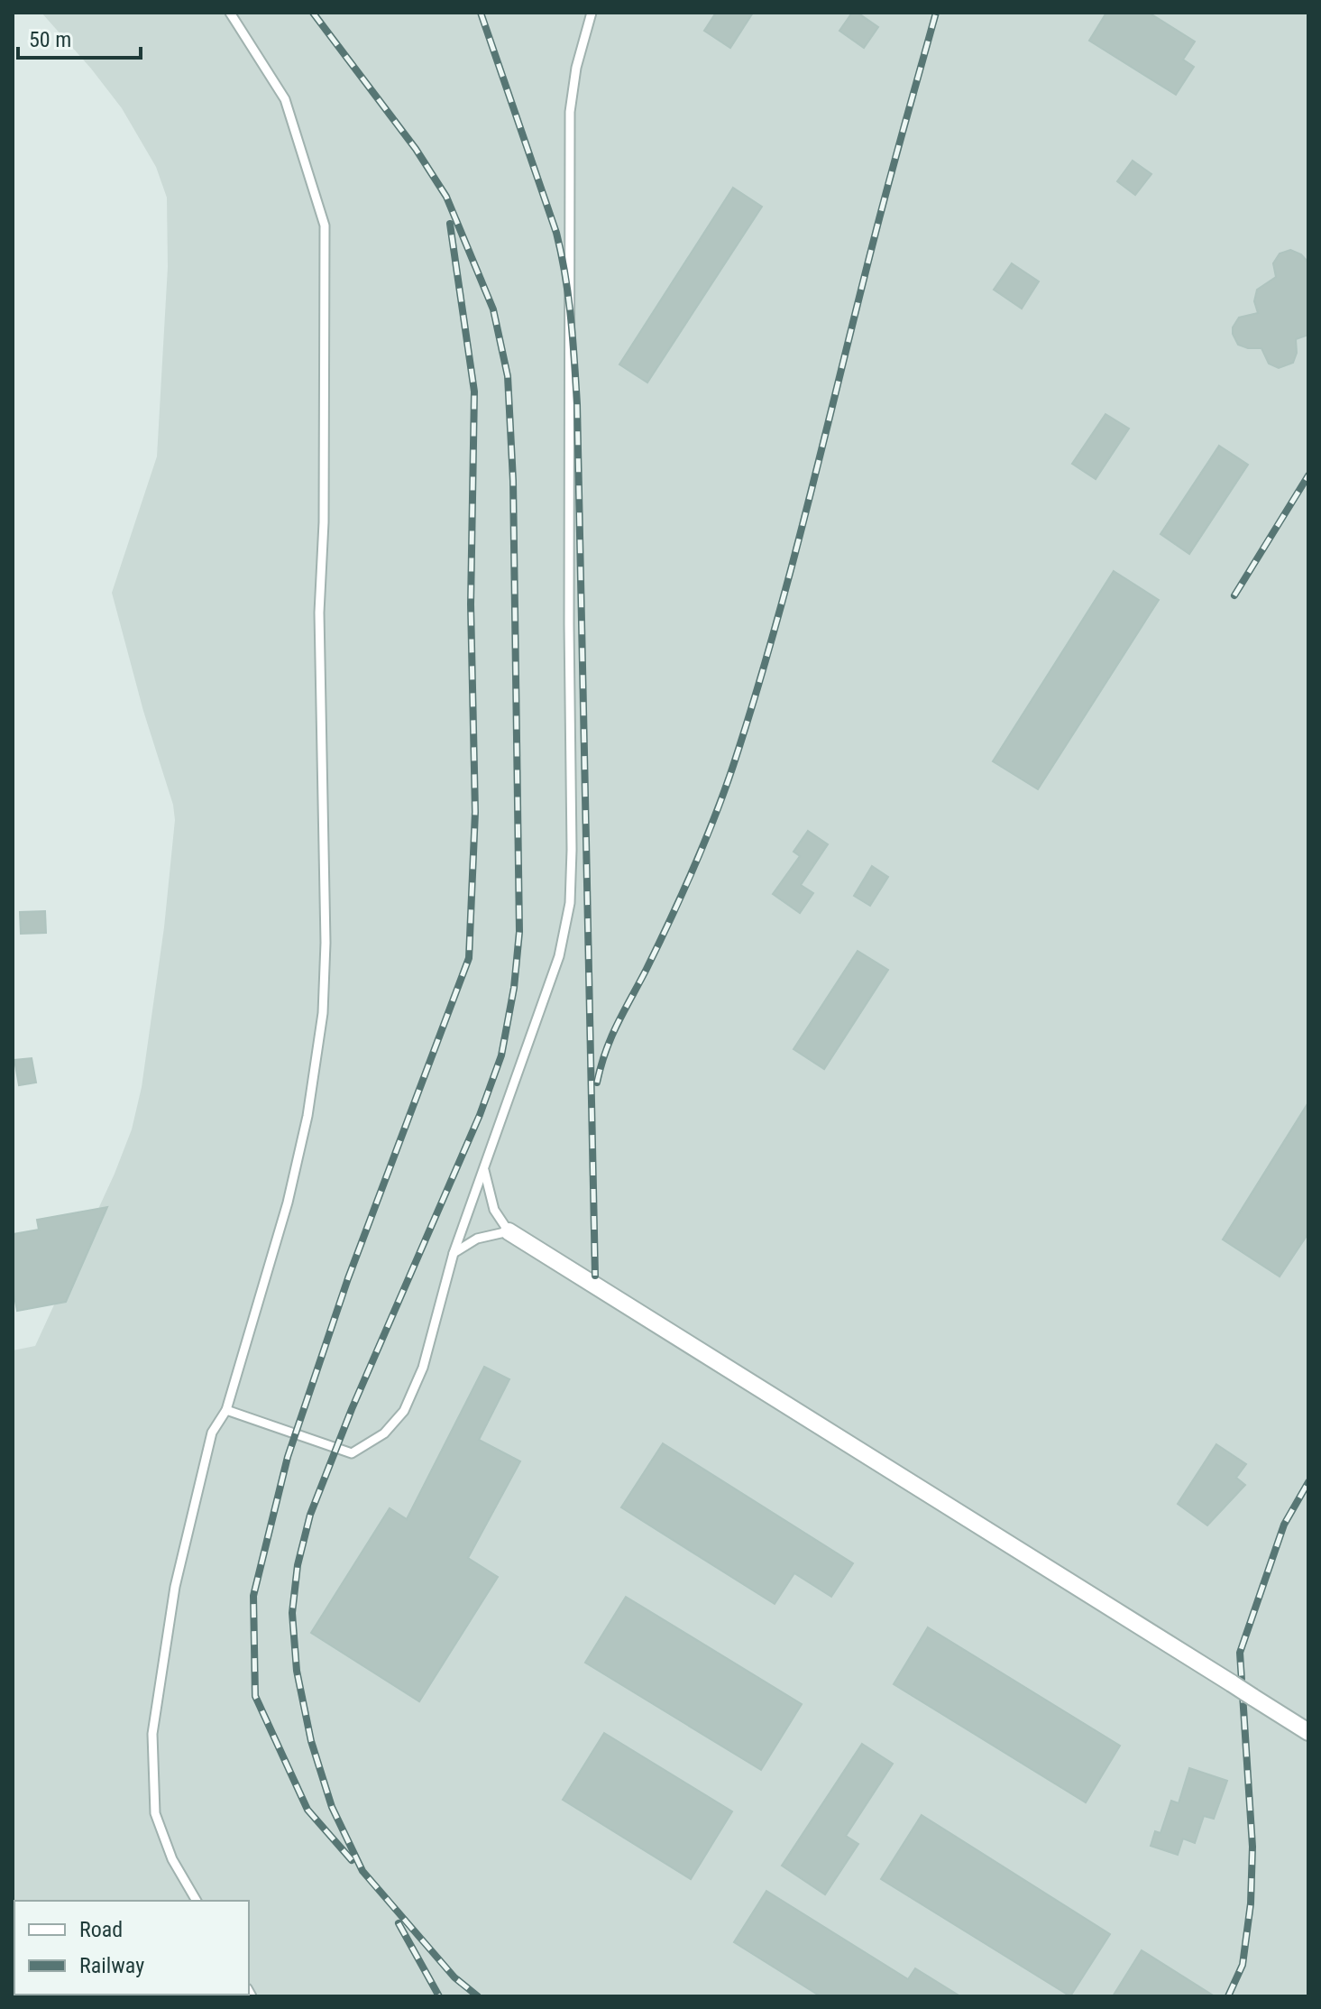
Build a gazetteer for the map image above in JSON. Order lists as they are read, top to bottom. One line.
{"legend":["Road","Railway"],"scale_bar":"50 m"}
